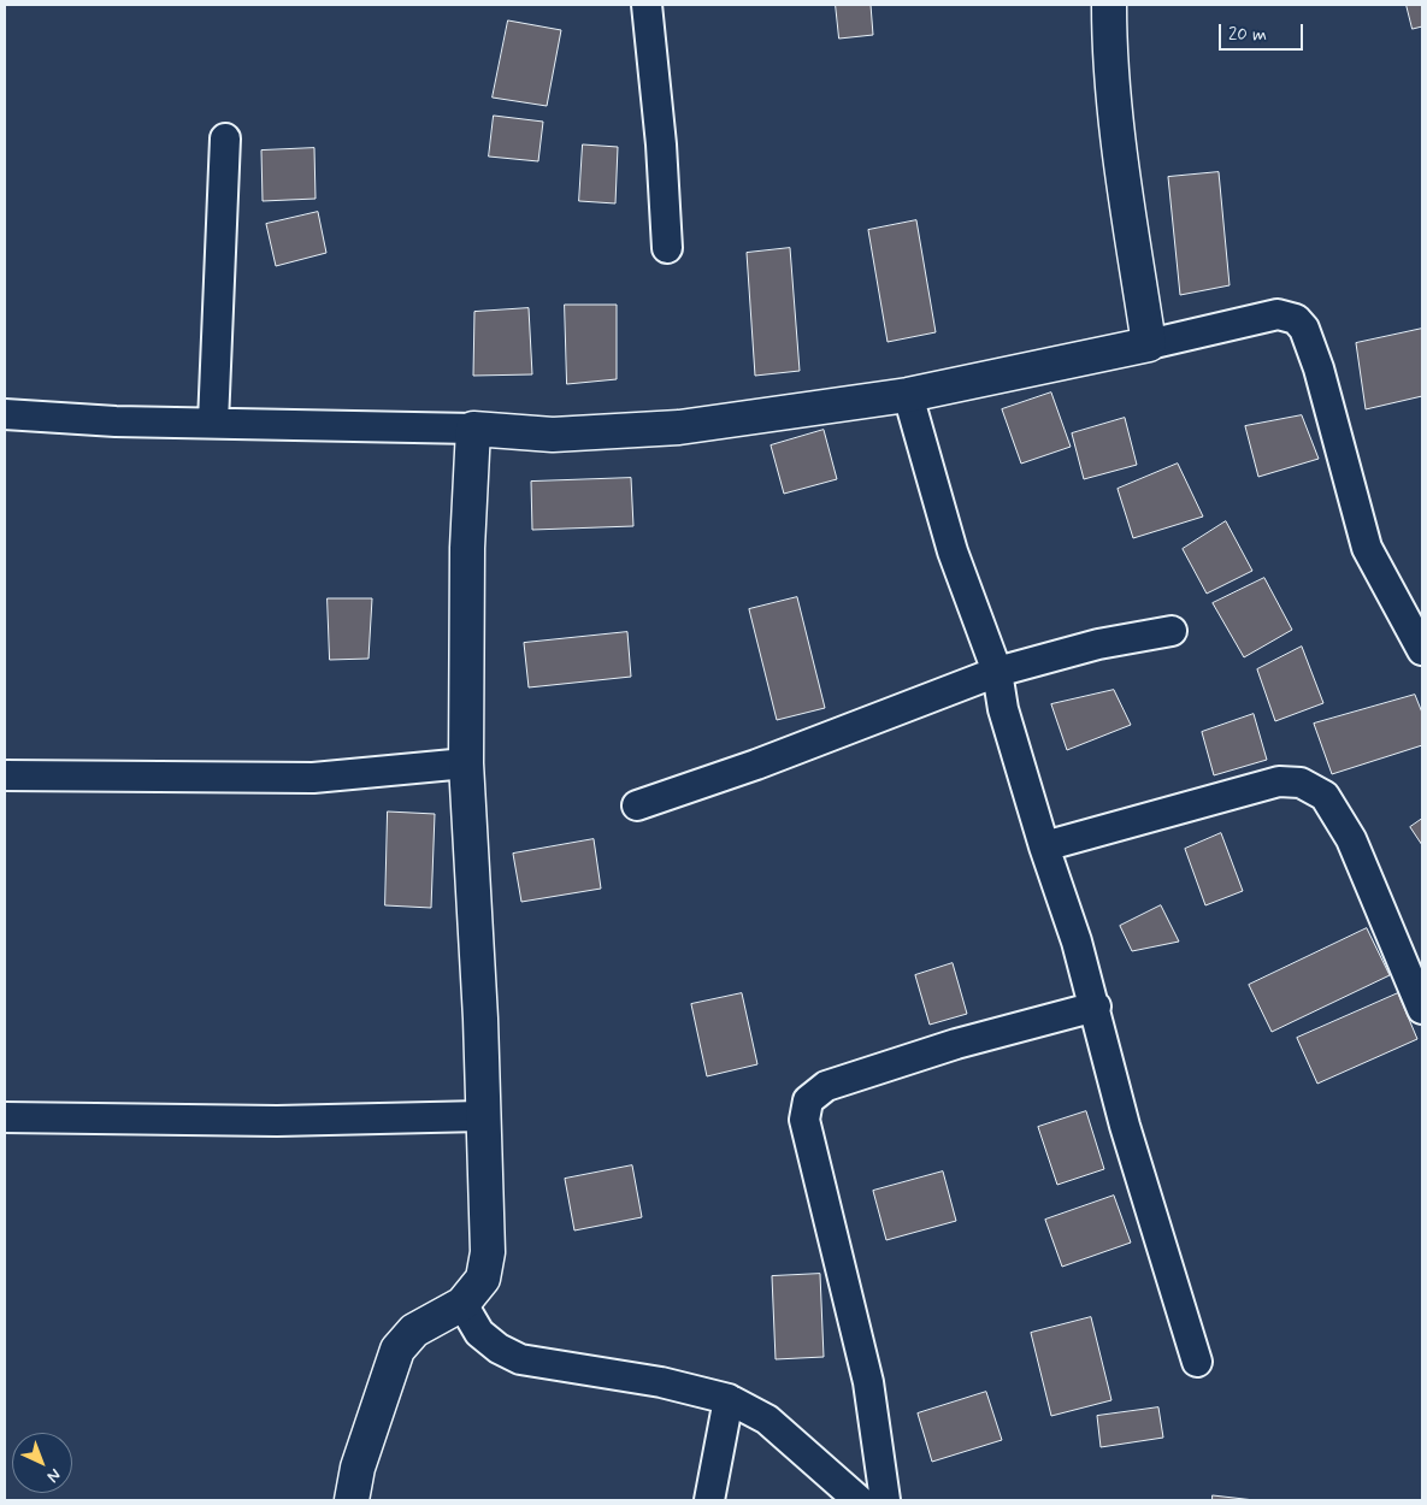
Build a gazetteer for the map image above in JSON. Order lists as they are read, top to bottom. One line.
{"scale_bar":"20 m","north":"bottom right"}
